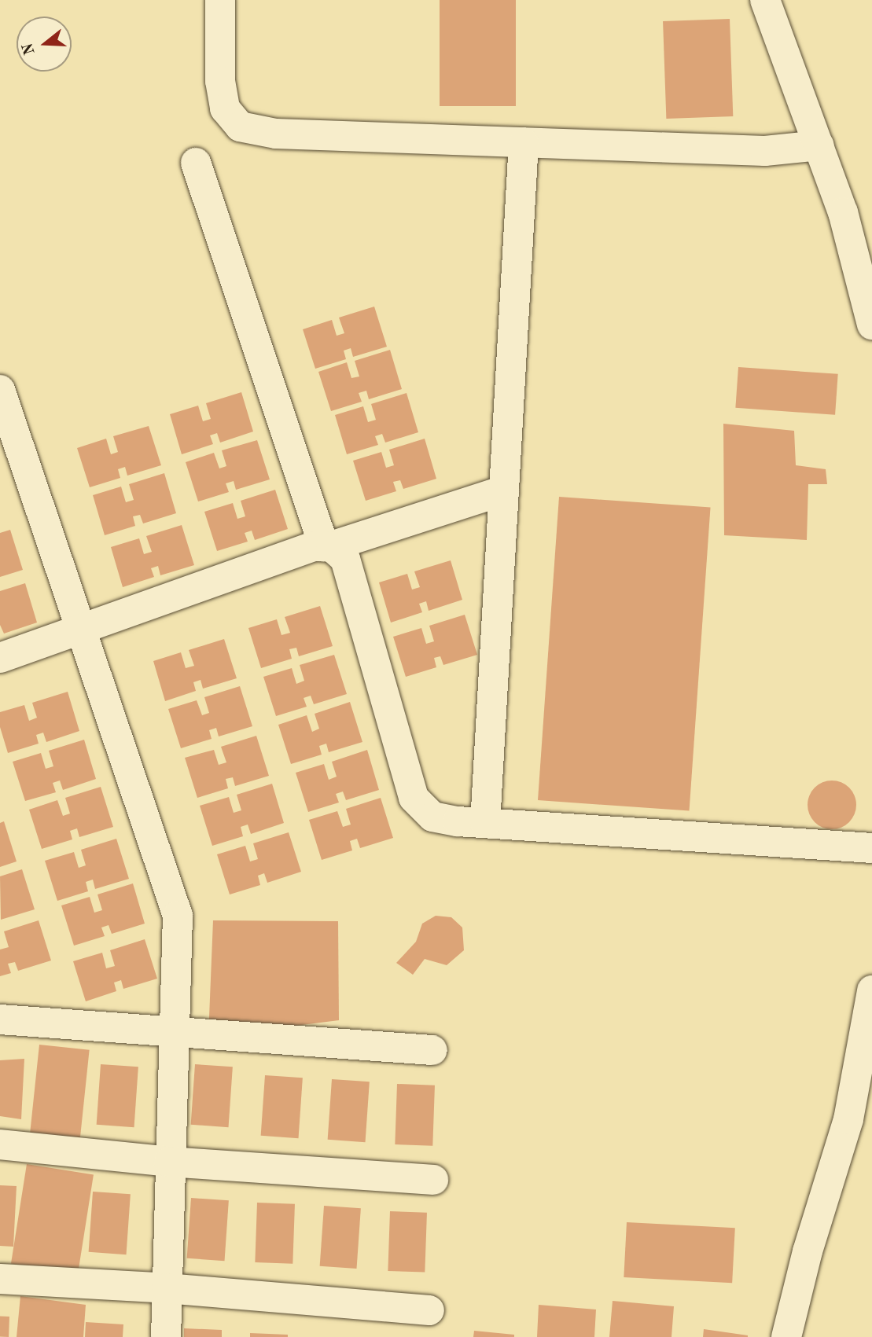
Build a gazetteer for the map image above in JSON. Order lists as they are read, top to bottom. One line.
{"north":"left"}
